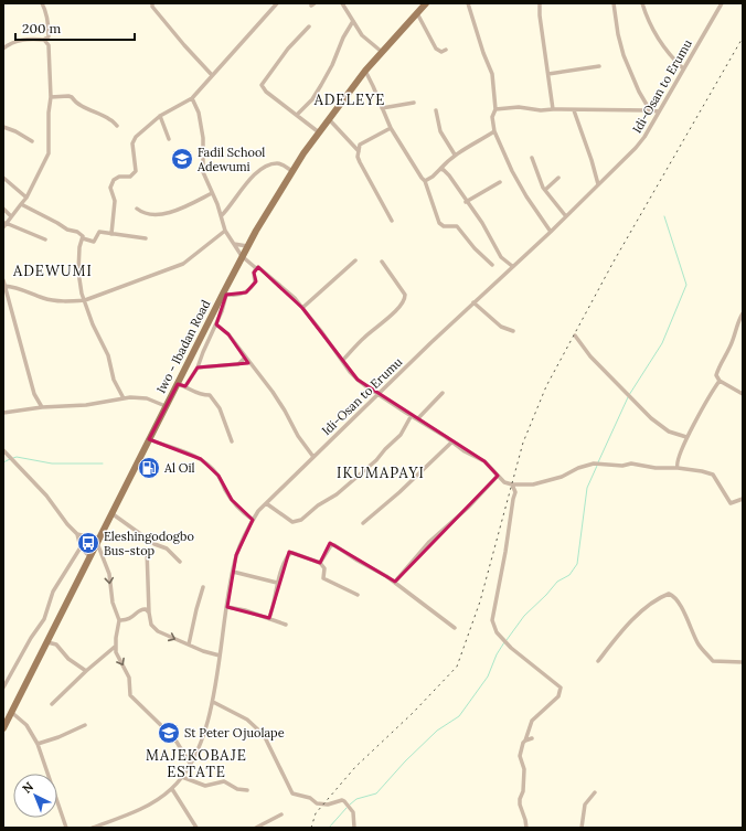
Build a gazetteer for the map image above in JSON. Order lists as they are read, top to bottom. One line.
{"streets":{"main road":["Iwo - Ibadan Road"],"street":["Idi-Osan to Erumu"]},"districts":["ADELEYE","ADEWUMI","IKUMAPAYI","MAJEKOBAJE ESTATE"],"places":{"school or university":["Fadil School Adewumi","St Peter Ojuolape"],"fuel station":["Al Oil"],"bus stop":["Eleshingodogbo Bus-stop"]},"scale_bar":"200 m","north":"top left"}
